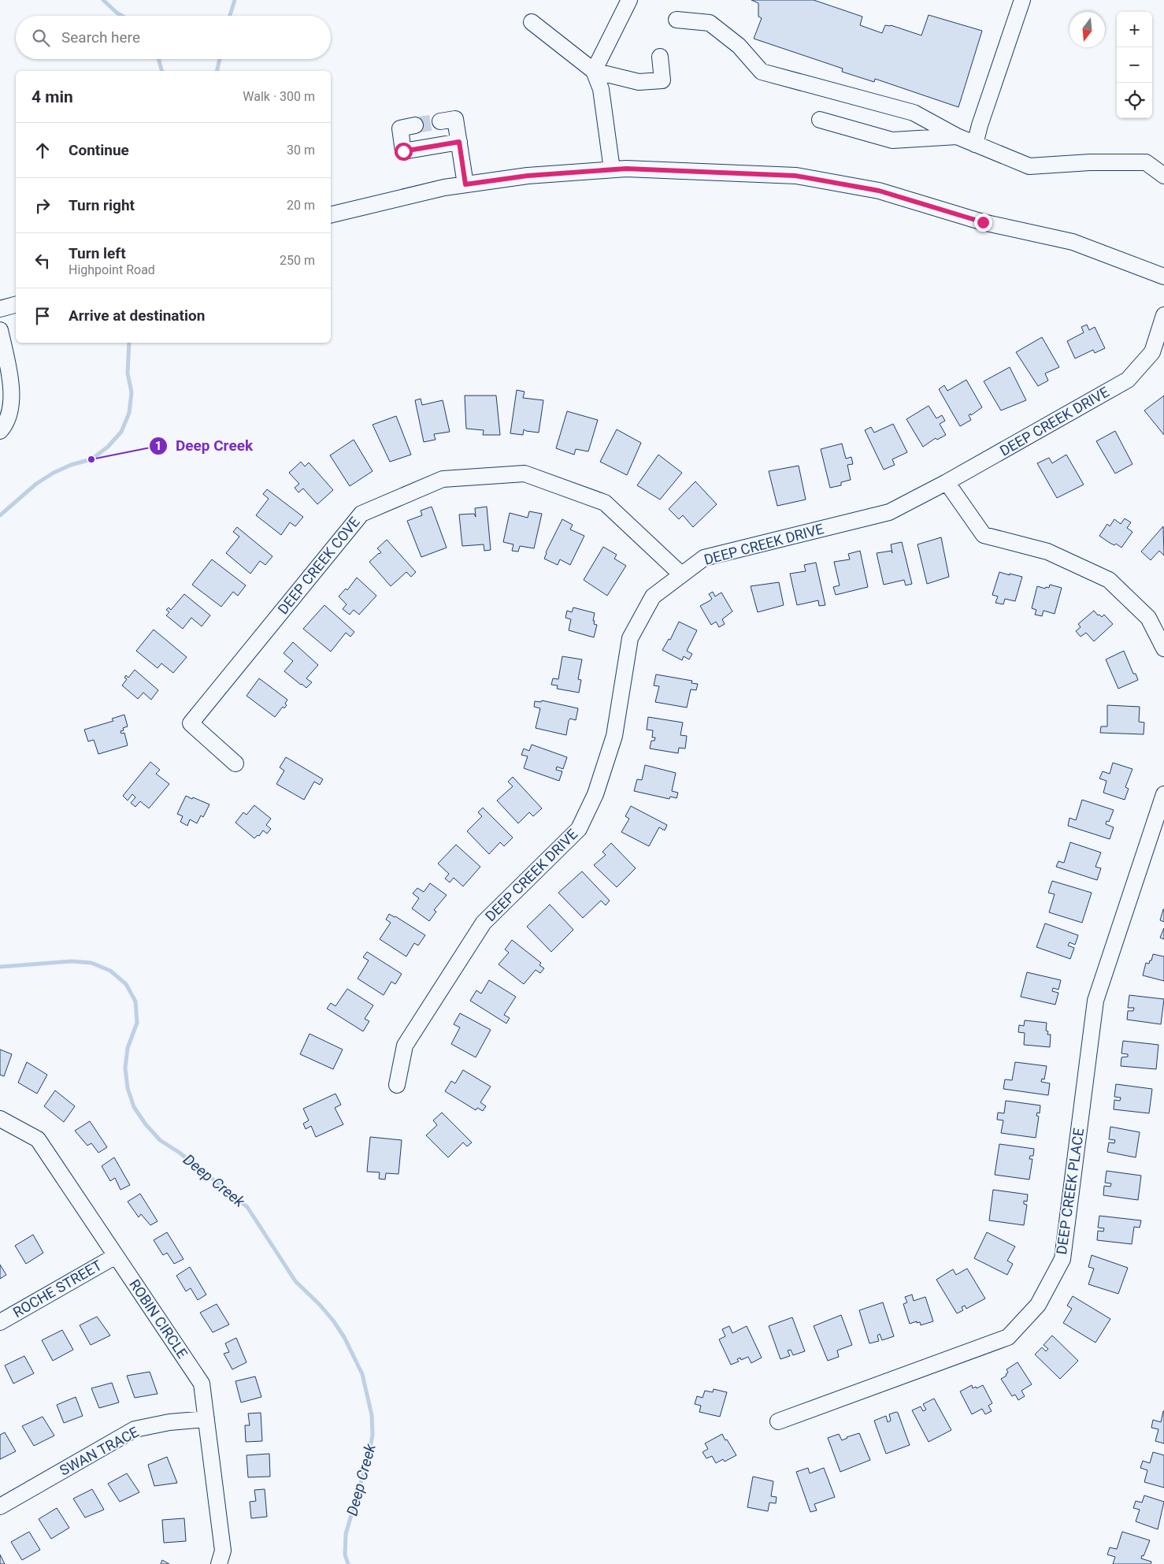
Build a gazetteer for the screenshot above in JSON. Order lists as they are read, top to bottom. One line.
{"streets":{"street":["DEEP CREEK DRIVE","DEEP CREEK COVE","DEEP CREEK PLACE","ROCHE STREET","ROBIN CIRCLE","SWAN TRACE"]},"crossings":[["DEEP CREEK DRIVE","DEEP CREEK COVE"],["ROCHE STREET","ROBIN CIRCLE"],["ROBIN CIRCLE","SWAN TRACE"]],"water":["Deep Creek"],"places":["Deep Creek"],"north":"bottom","page":{"map_buttons":["+","−"],"search":"Search here","heading":["4 min","Walk · 300 m"],"list":[["Continue","30 m"],["Turn right","20 m"],["Turn left","Highpoint Road","250 m"],"Arrive at destination"]}}
